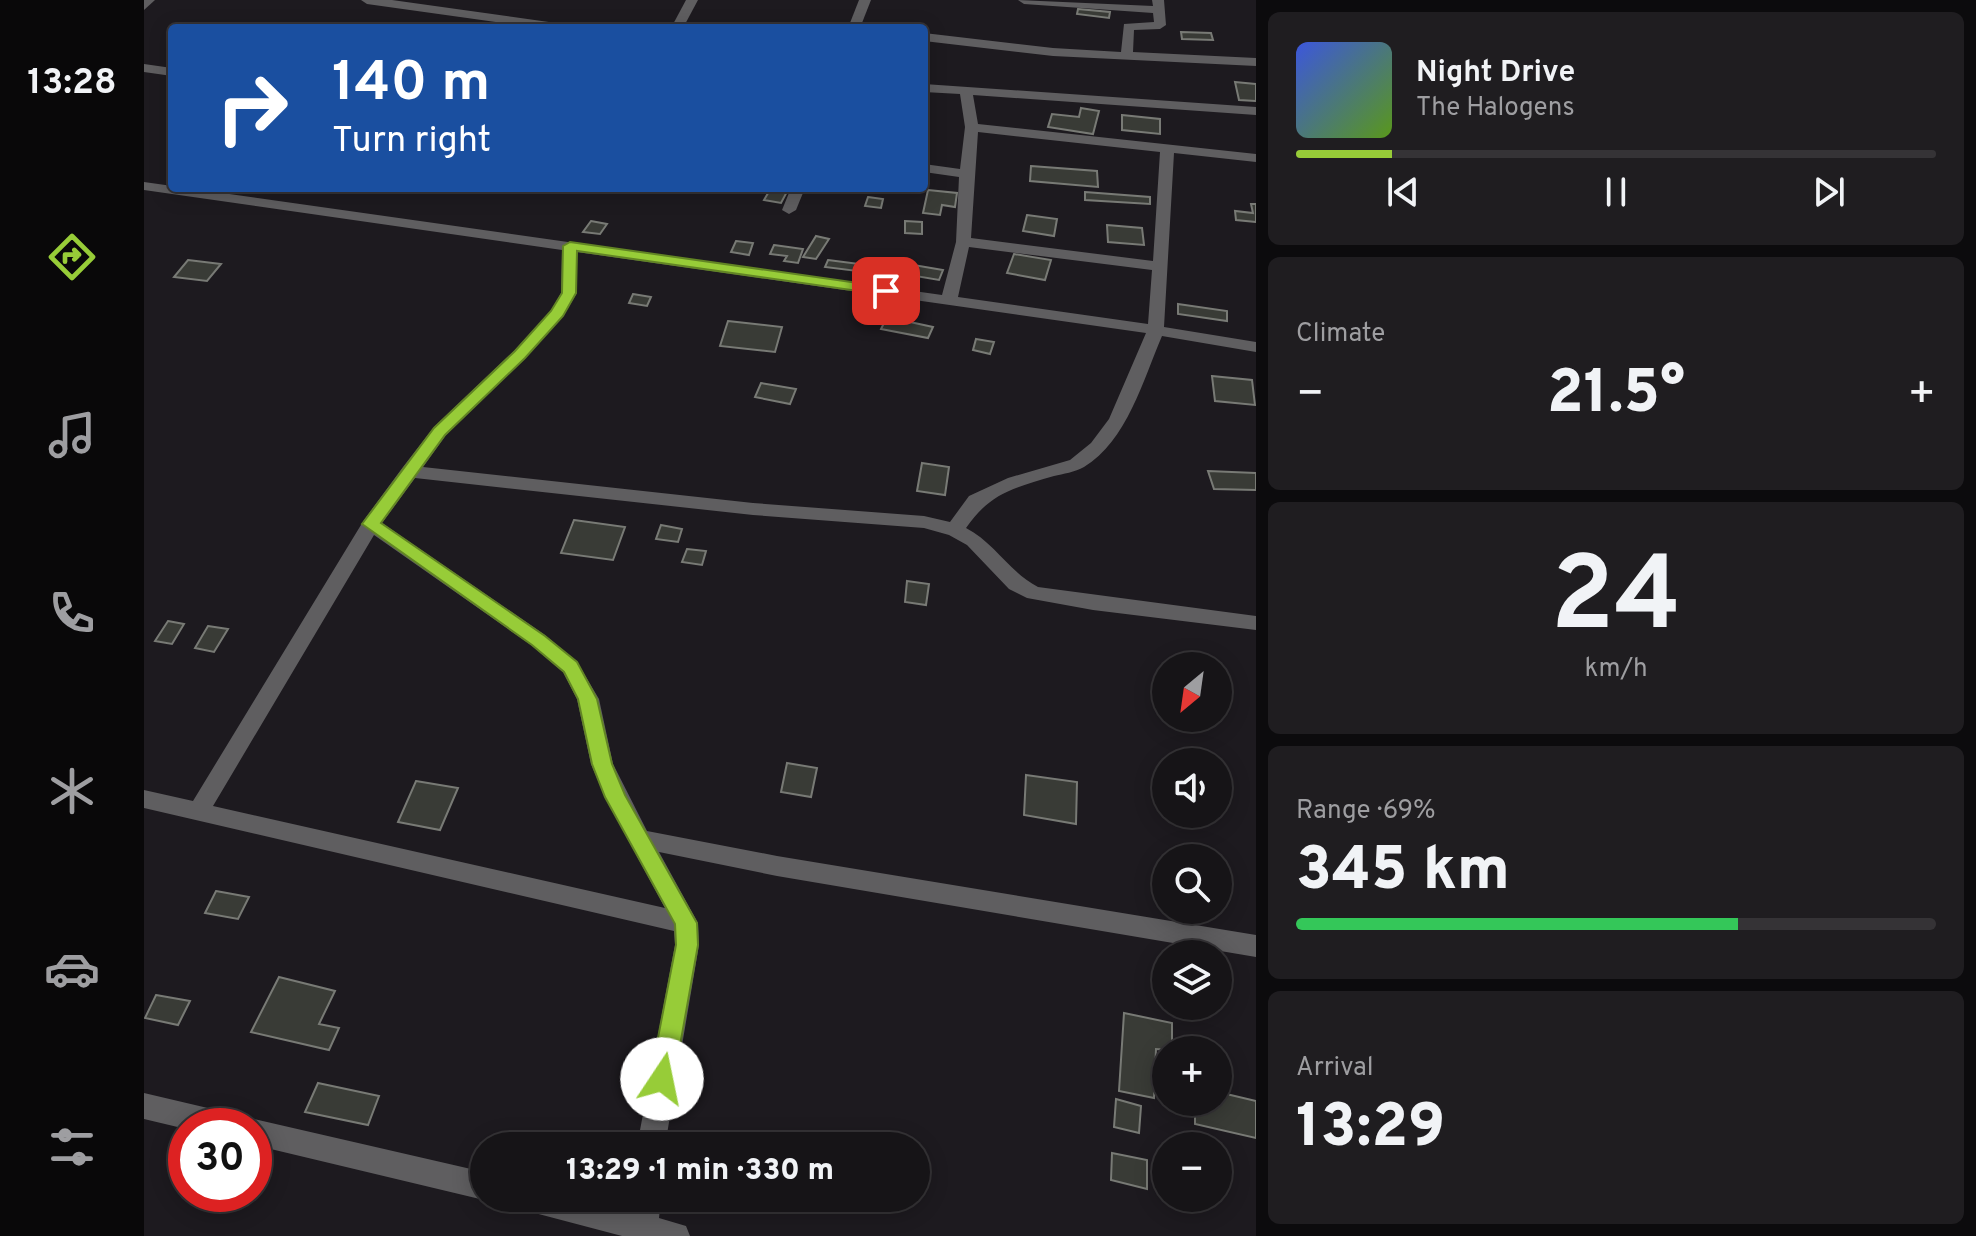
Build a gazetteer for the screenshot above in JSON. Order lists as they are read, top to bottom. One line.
{"north":"bottom left","page":{"tabs":"13:28","turn":["140 m","Turn right"],"song":["Night Drive","The Halogens"],"tile":["Climate",["24","km/h"],["Range · 69%","345 km"],["Arrival","13:29"]],"heat":["−","21.5°","+"],"map_buttons":["+","−"],"limit":"30","trip":"13:29 · 1 min · 330 m"}}
